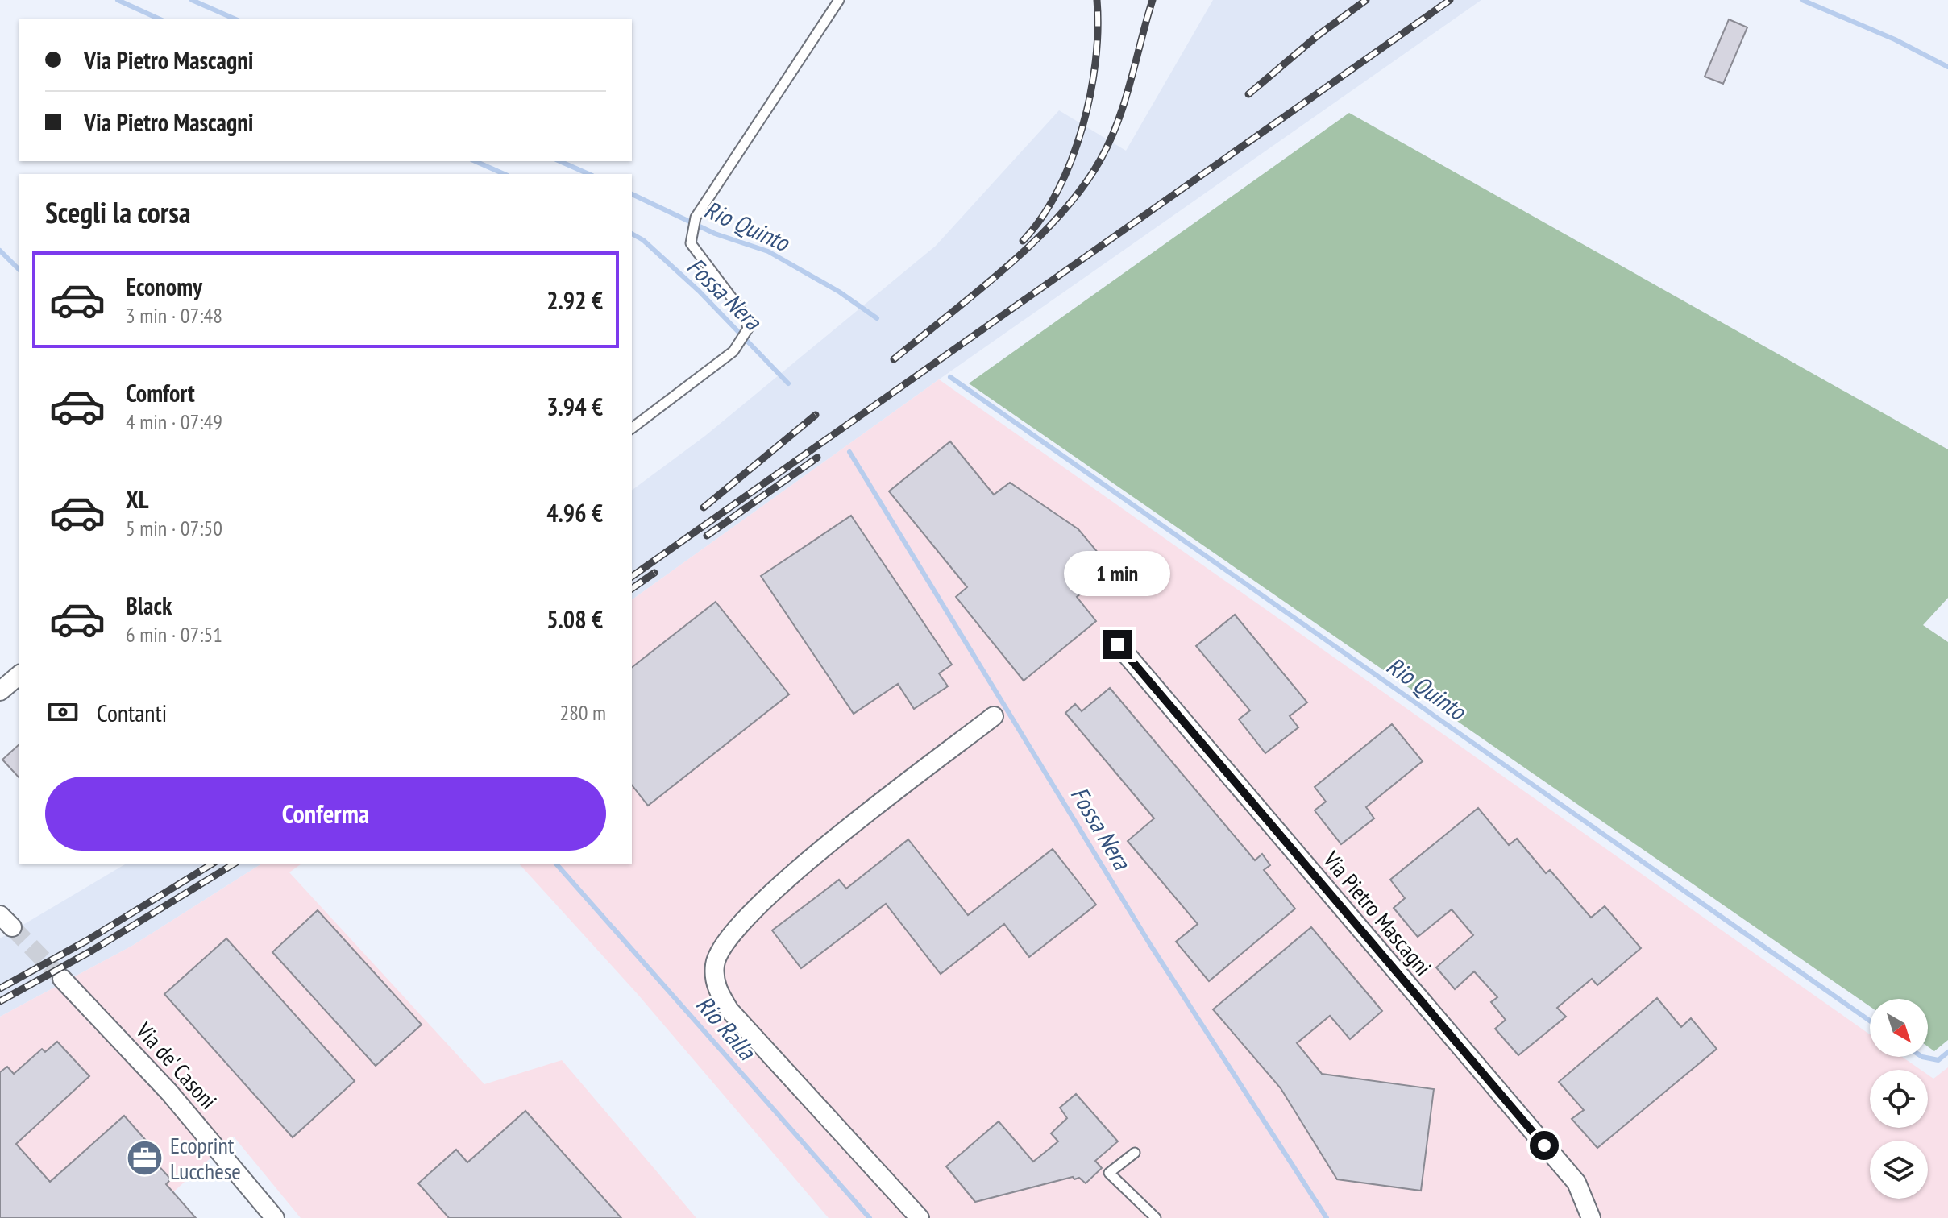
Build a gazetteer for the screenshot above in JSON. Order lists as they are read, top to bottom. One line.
{"streets":{"street":["Via Pietro Mascagni","Via de' Casoni"]},"water":["Rio Quinto","Fossa Nera","Rio Ralla"],"places":{"office":["Ecoprint Lucchese"]},"north":"bottom right","page":{"banner":["Via Pietro Mascagni","Via Pietro Mascagni"],"heading":"Scegli la corsa","list":[{"name":"Economy","note":"3 min · 07:48","value":"2.92 €"},{"name":"Comfort","note":"4 min · 07:49","value":"3.94 €"},{"name":"XL","note":"5 min · 07:50","value":"4.96 €"},{"name":"Black","note":"6 min · 07:51","value":"5.08 €"}],"bubble":"1 min","pay":["Contanti","280 m"],"buttons":"Conferma"}}
